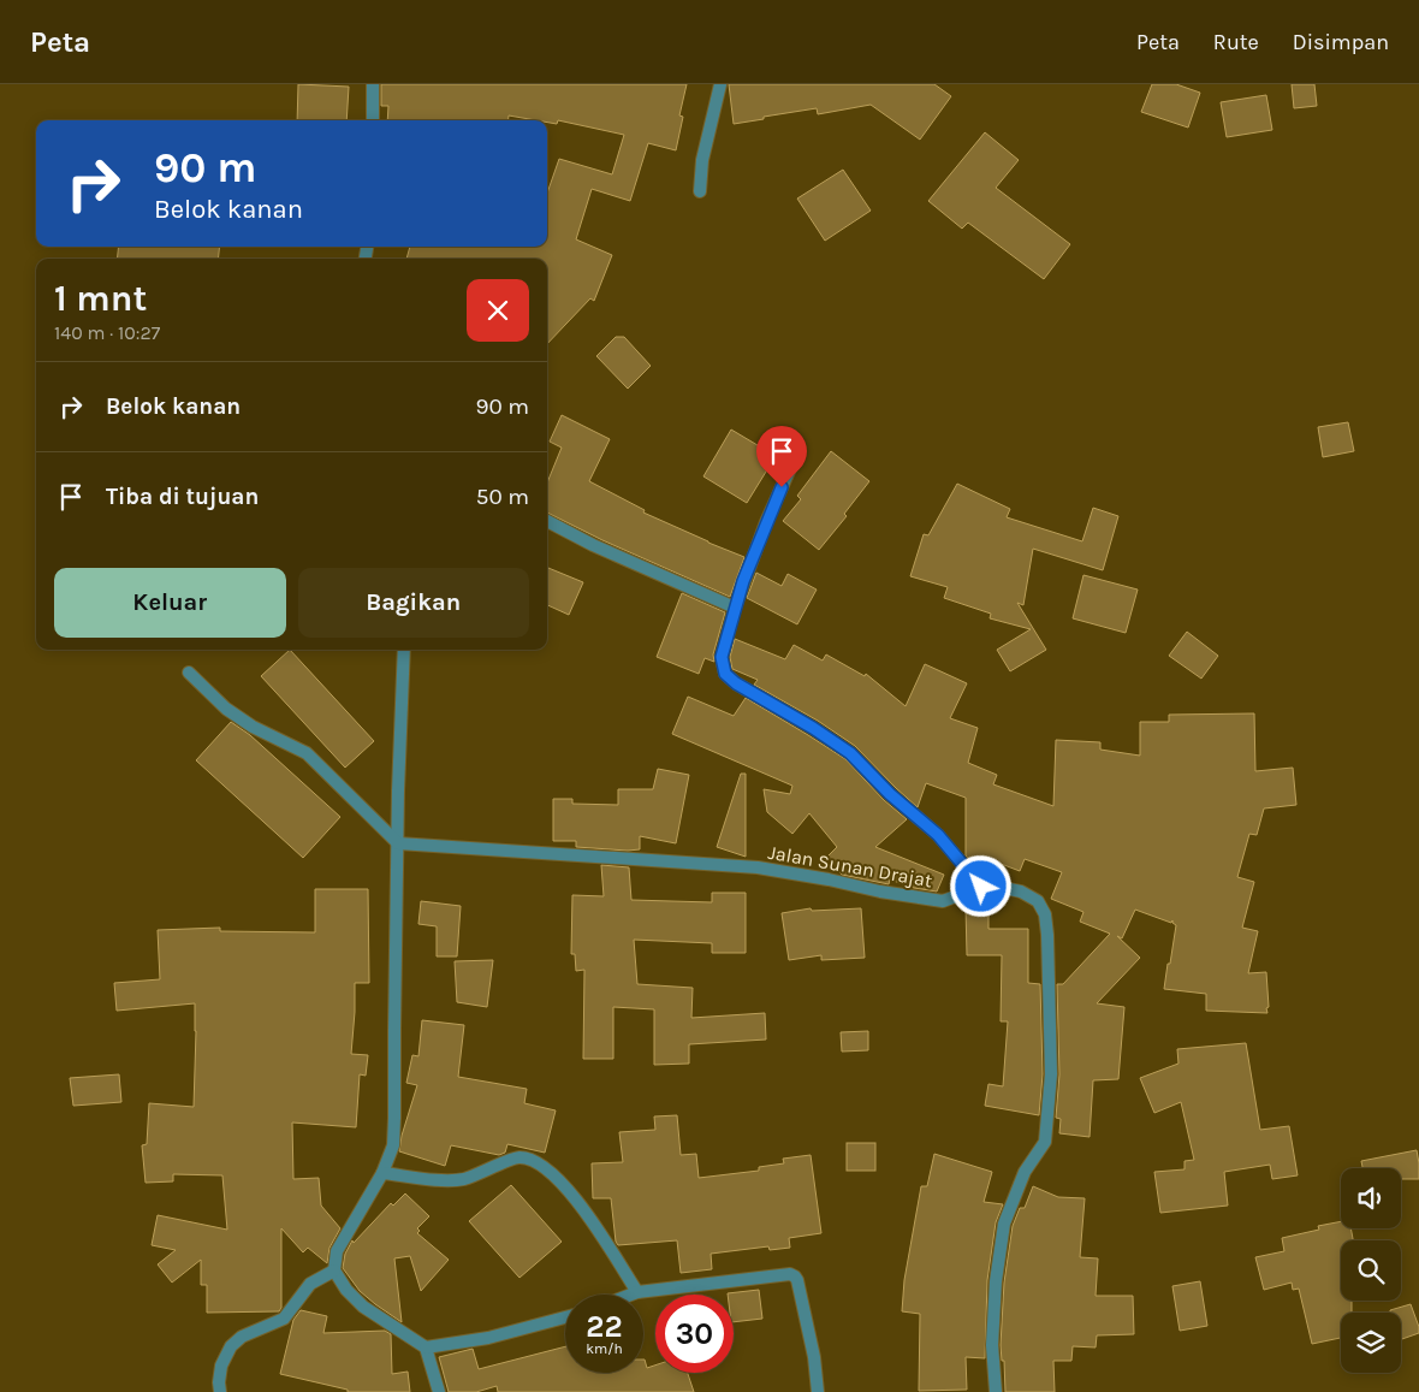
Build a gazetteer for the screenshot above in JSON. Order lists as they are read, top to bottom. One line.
{"streets":{"street":["Jalan Sunan Drajat"]},"page":{"header":"Peta","nav":["Peta","Rute","Disimpan"],"turn":["90 m","Belok kanan"],"heading":["1 mnt","140 m · 10:27"],"list":[{"name":"Belok kanan","value":"90 m"},{"name":"Tiba di tujuan","value":"50 m"}],"buttons":["Keluar","Bagikan"],"speed":"22 km/h","limit":"30"}}
